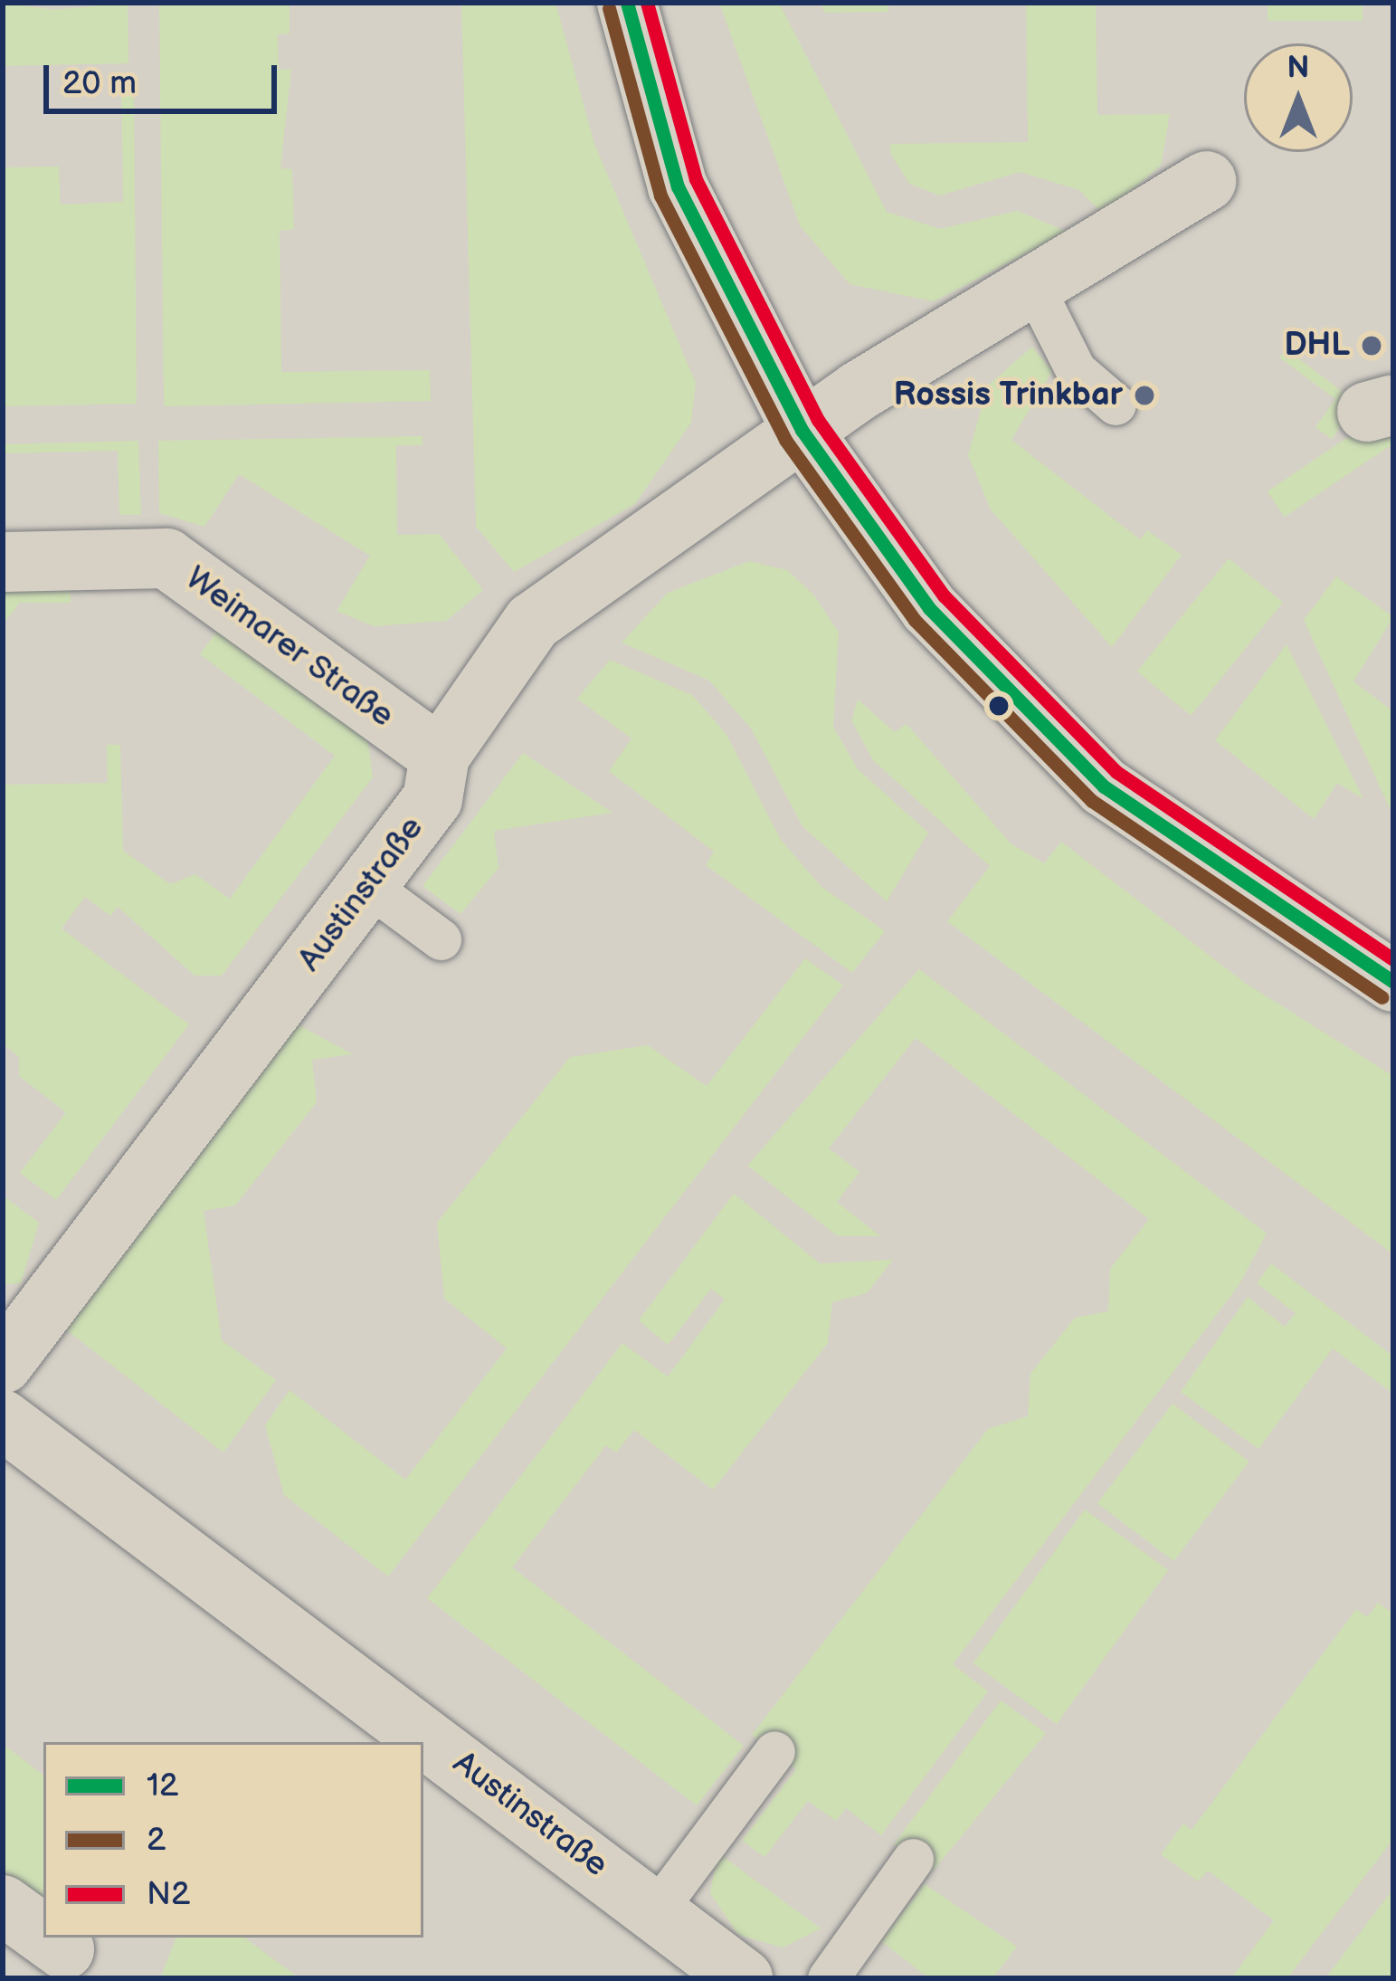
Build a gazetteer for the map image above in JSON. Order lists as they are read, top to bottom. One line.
{"streets":{"street":["Weimarer Straße","Austinstraße"]},"crossings":[["Weimarer Straße","Austinstraße"]],"places":["DHL","Rossis Trinkbar"],"lines":["transit line 12","transit line N2","transit line 2"],"legend":["12","2","N2"],"scale_bar":"20 m","north":"top"}
